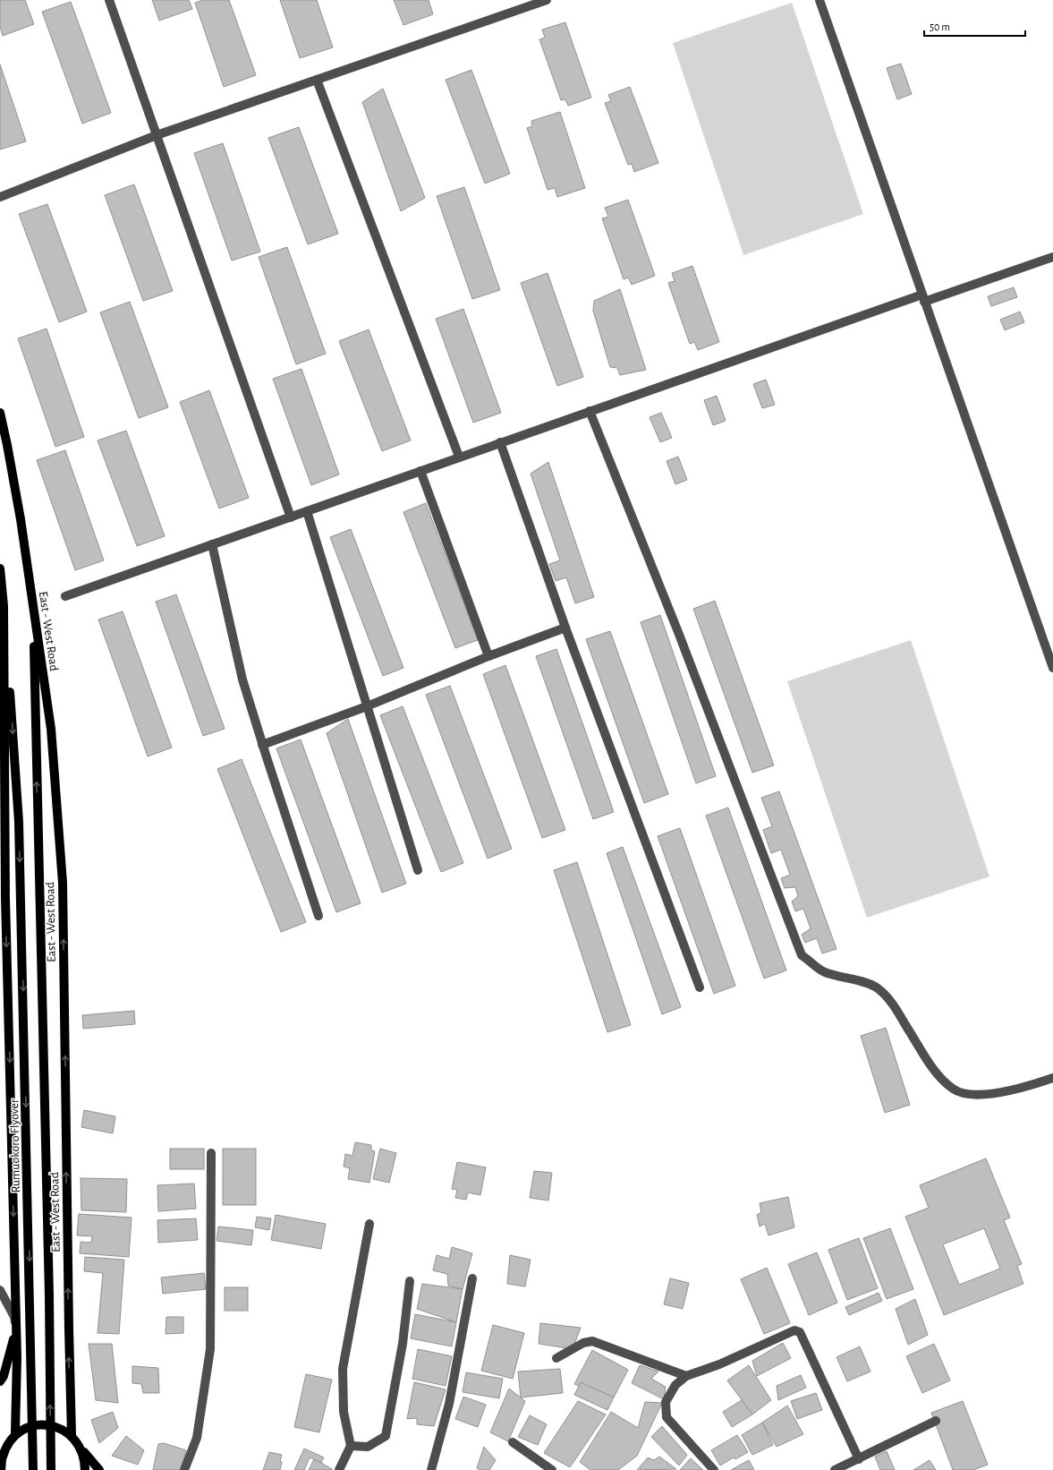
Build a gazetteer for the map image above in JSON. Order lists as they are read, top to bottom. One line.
{"streets":{"main road":["East - West Road","Rumuokoro Flyover"]},"scale_bar":"50 m"}
